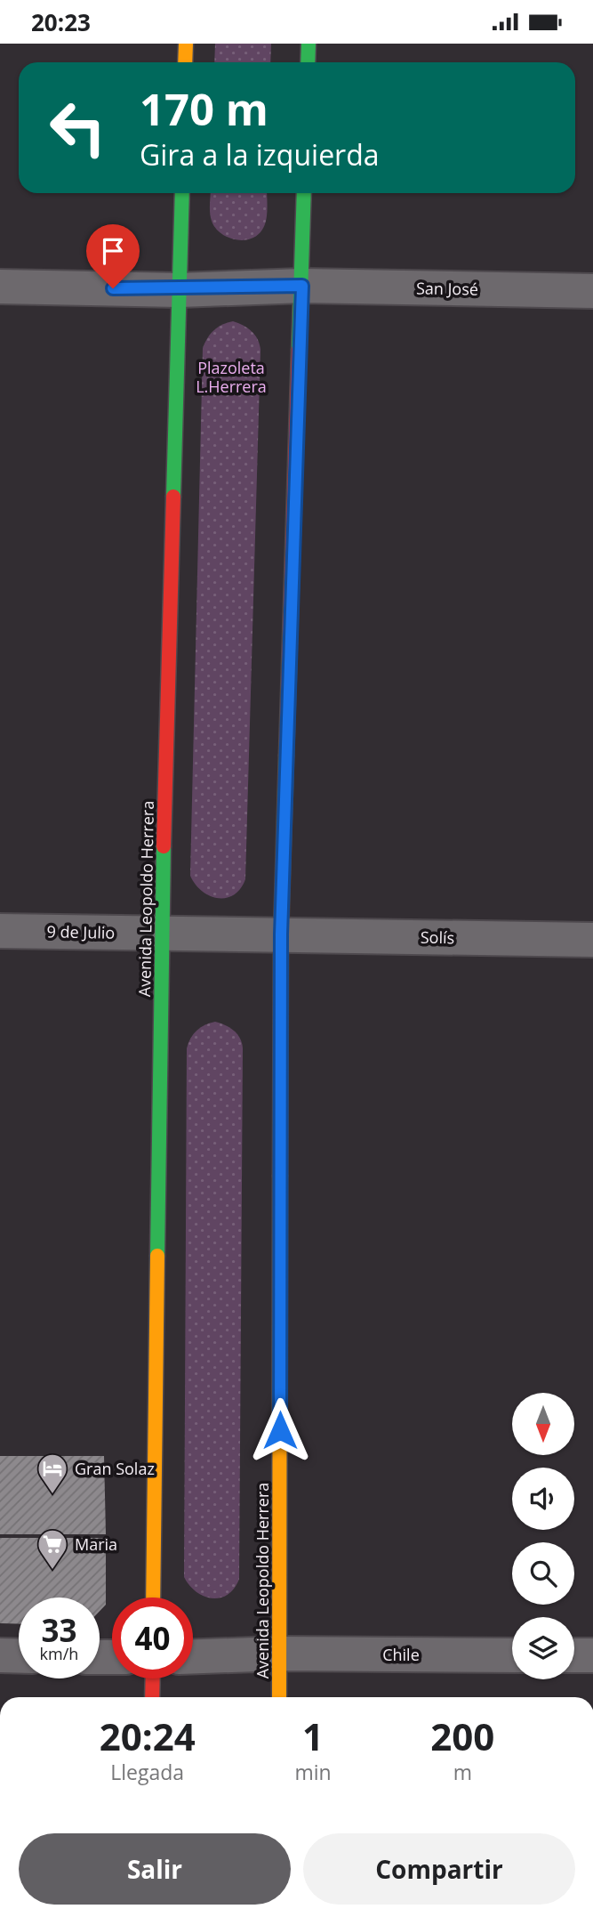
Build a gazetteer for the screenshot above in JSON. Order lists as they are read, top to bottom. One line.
{"streets":{"street":["San José","Avenida Leopoldo Herrera","9 de Julio","Solís","Chile"]},"crossings":[["San José","Avenida Leopoldo Herrera"],["Avenida Leopoldo Herrera","9 de Julio"],["Avenida Leopoldo Herrera","Solís"],["Avenida Leopoldo Herrera","Chile"],["9 de Julio","Solís"]],"parks":["Plazoleta L.Herrera"],"places":{"hotel":["Gran Solaz"],"supermarket":["Maria"]},"north":"bottom","page":{"status":"20:23","turn":["170 m","Gira a la izquierda"],"speed":"33 km/h","limit":"40","eta":["20:24","Llegada","1","min","200","m"],"buttons":["Salir","Compartir"]}}
